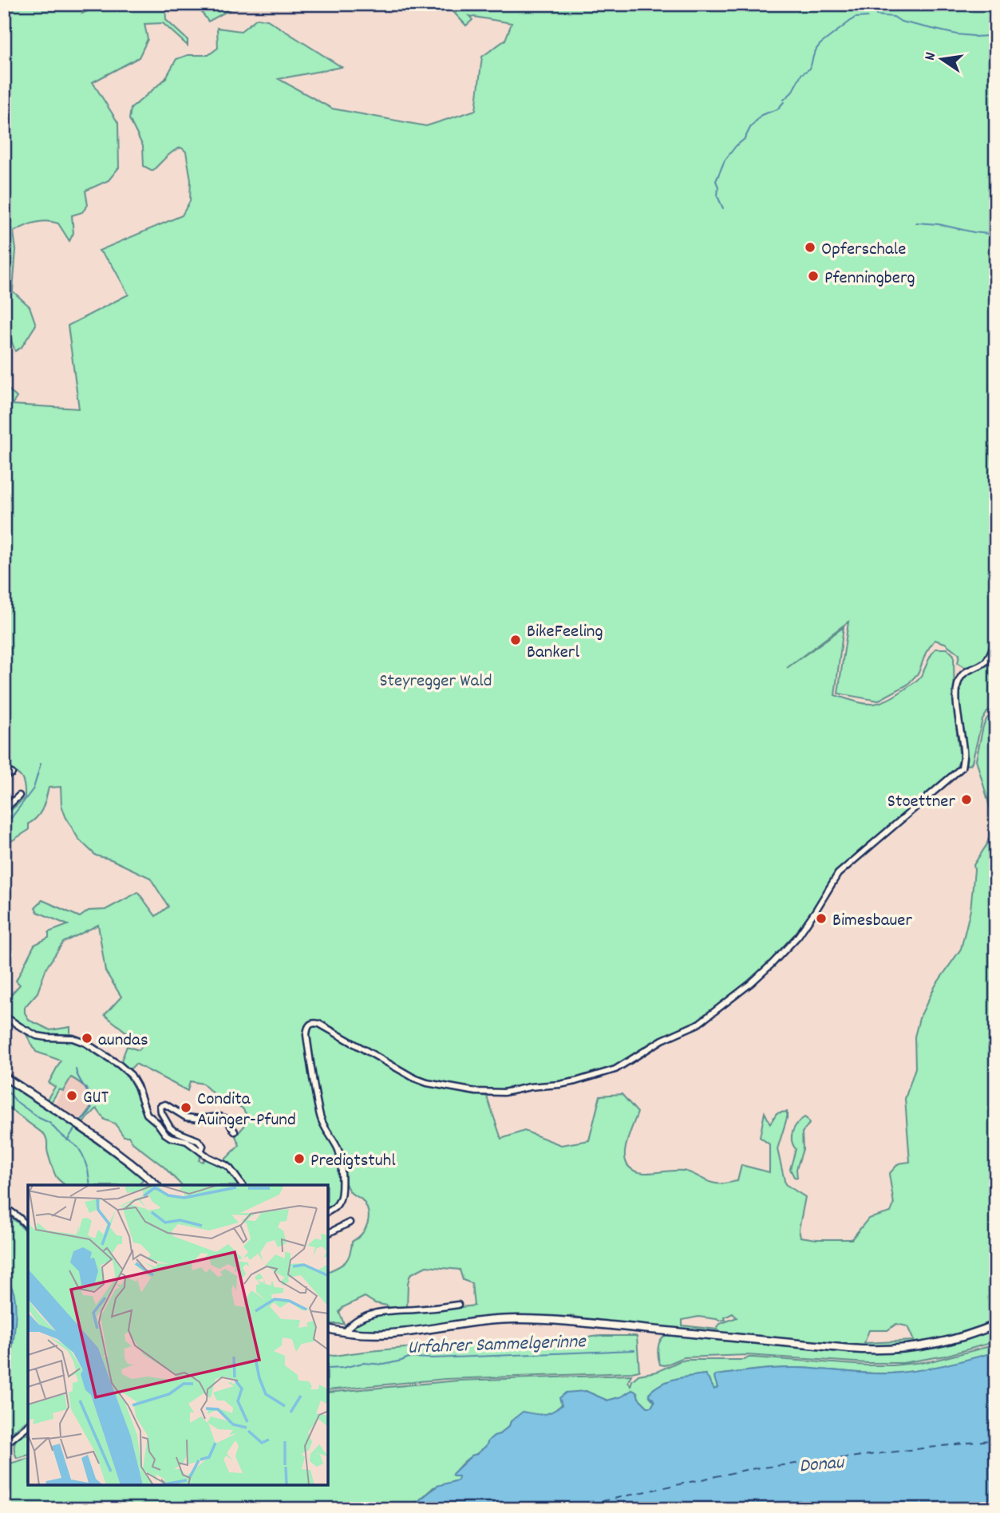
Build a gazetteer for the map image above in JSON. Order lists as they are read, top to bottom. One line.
{"water":["Urfahrer Sammelgerinne","Donau"],"parks":["Steyregger Wald"],"places":["Opferschale","Pfenningberg","BikeFeeling Bankerl","Stoettner","Bimesbauer","aundas","GUT","Condita Auinger-Pfund","Predigtstuhl"],"north":"left"}
